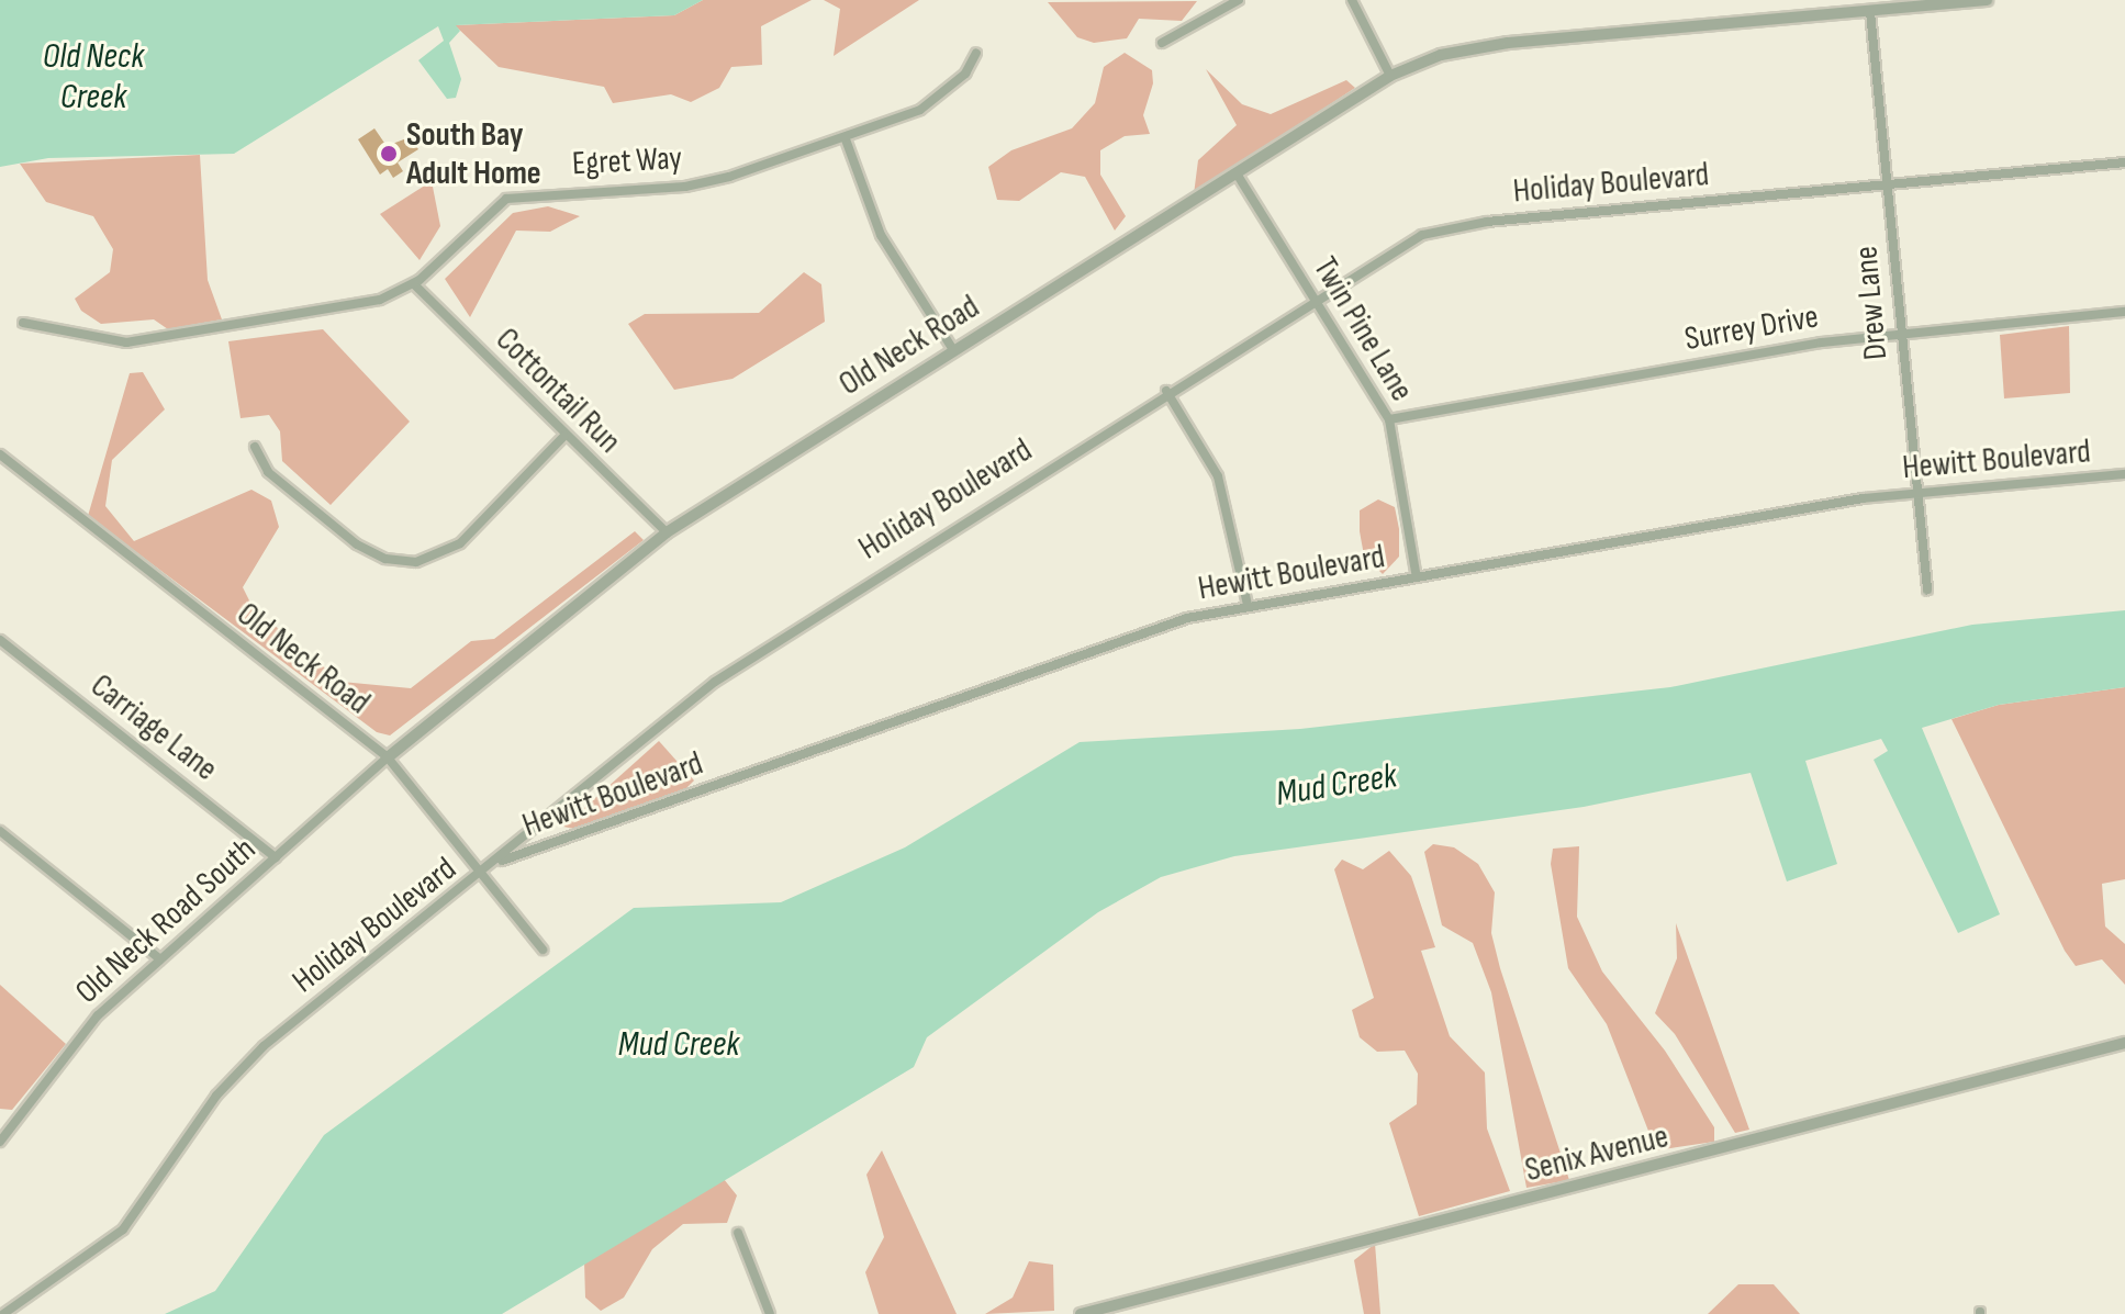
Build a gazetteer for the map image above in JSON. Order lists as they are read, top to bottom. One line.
{"streets":{"street":["Egret Way","Holiday Boulevard","Drew Lane","Surrey Drive","Twin Pine Lane","Old Neck Road","Cottontail Run","Hewitt Boulevard","Carriage Lane","Old Neck Road South","Senix Avenue"]},"crossings":[["Egret Way","Cottontail Run"],["Holiday Boulevard","Drew Lane"],["Holiday Boulevard","Twin Pine Lane"],["Holiday Boulevard","Hewitt Boulevard"],["Drew Lane","Surrey Drive"],["Drew Lane","Old Neck Road"],["Drew Lane","Hewitt Boulevard"],["Surrey Drive","Twin Pine Lane"],["Twin Pine Lane","Old Neck Road"],["Twin Pine Lane","Hewitt Boulevard"],["Old Neck Road","Cottontail Run"],["Old Neck Road","Old Neck Road South"],["Carriage Lane","Old Neck Road South"]],"water":["Old Neck Creek","Mud Creek"],"places":["South Bay Adult Home"]}
